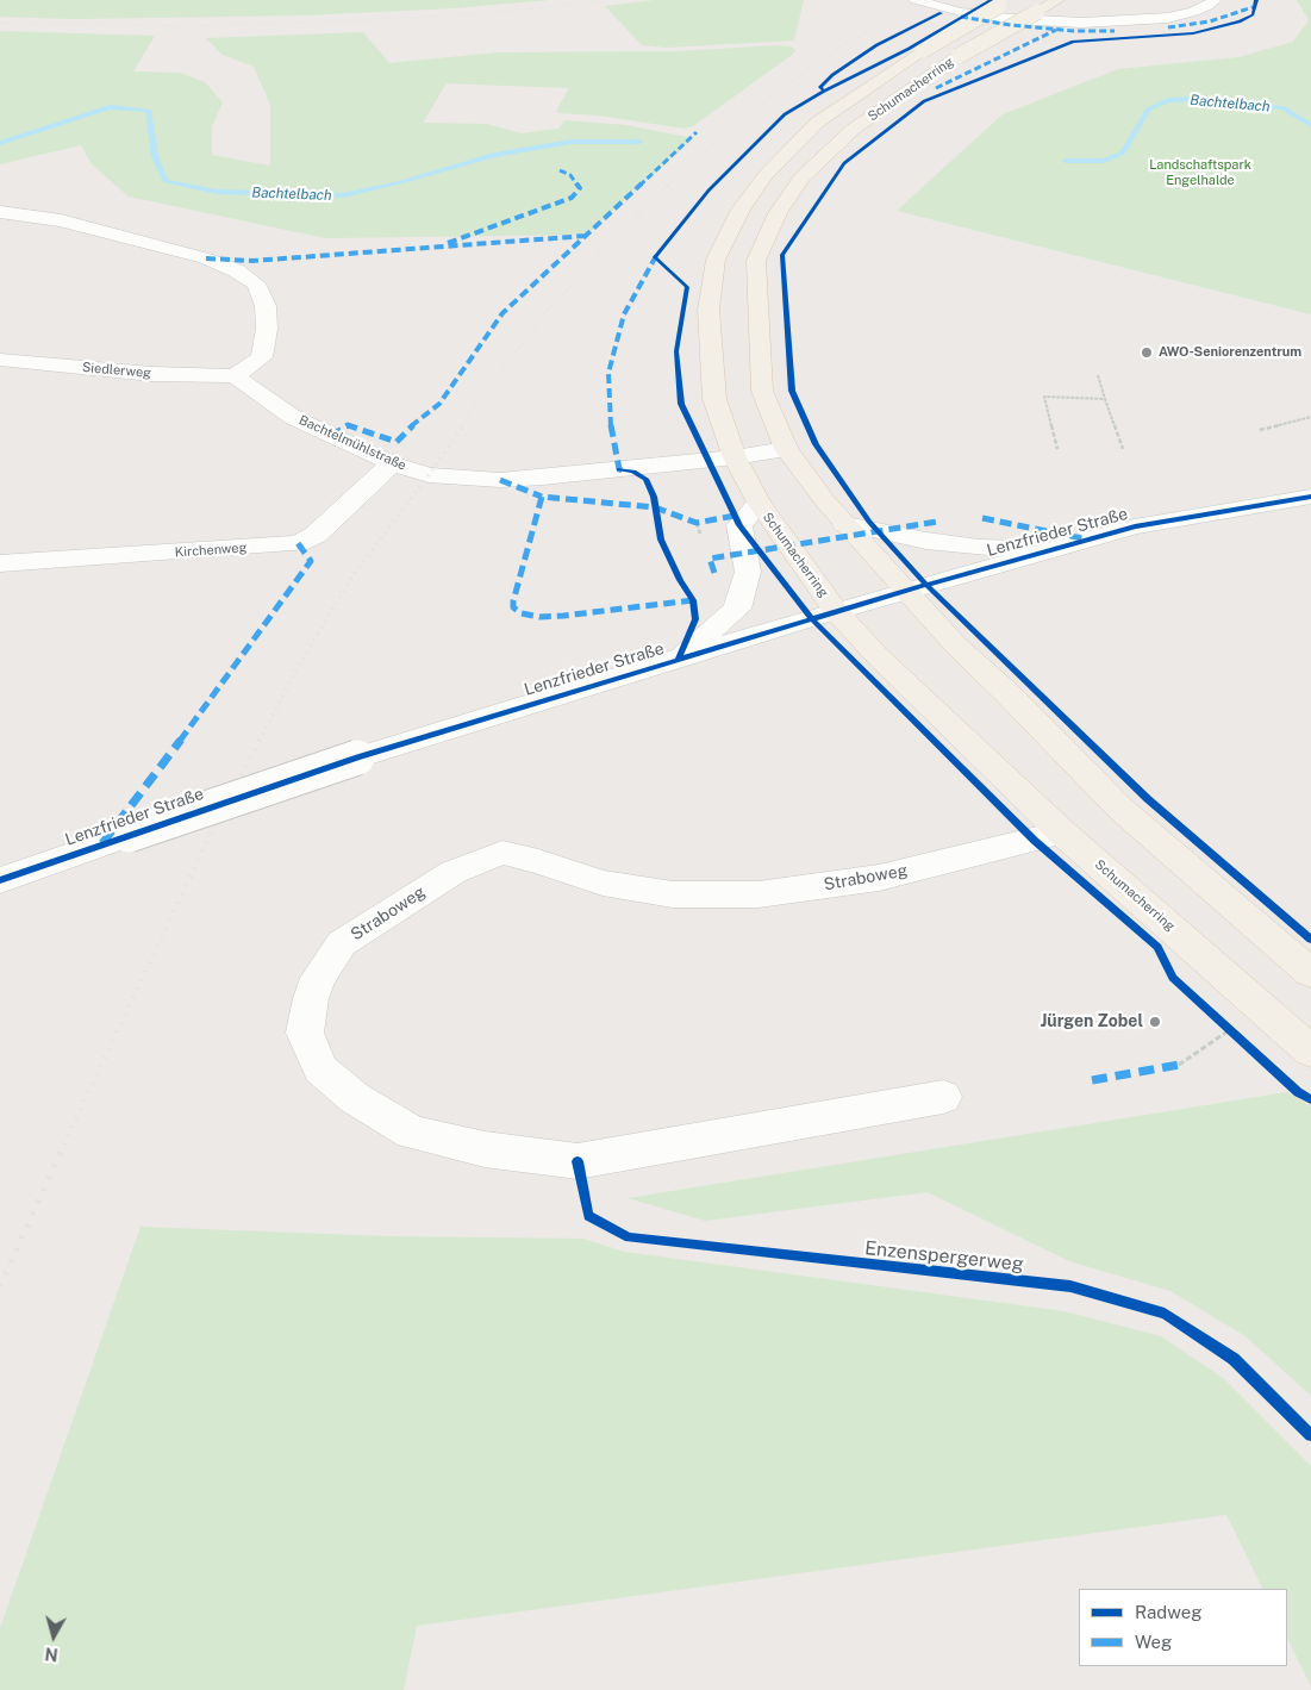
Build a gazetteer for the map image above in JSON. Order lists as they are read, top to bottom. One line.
{"streets":{"main road":["Schumacherring"],"street":["Siedlerweg","Bachtelmühlstraße","Lenzfrieder Straße","Kirchenweg","Straboweg"],"cycle path":["Enzenspergerweg"]},"crossings":[["Schumacherring","Bachtelmühlstraße"],["Schumacherring","Lenzfrieder Straße"],["Schumacherring","Straboweg"],["Siedlerweg","Bachtelmühlstraße"],["Bachtelmühlstraße","Kirchenweg"]],"water":["Bachtelbach"],"parks":["Landschaftspark Engelhalde"],"places":["AWO-Seniorenzentrum","Jürgen Zobel"],"legend":["Radweg","Weg"],"north":"bottom"}
